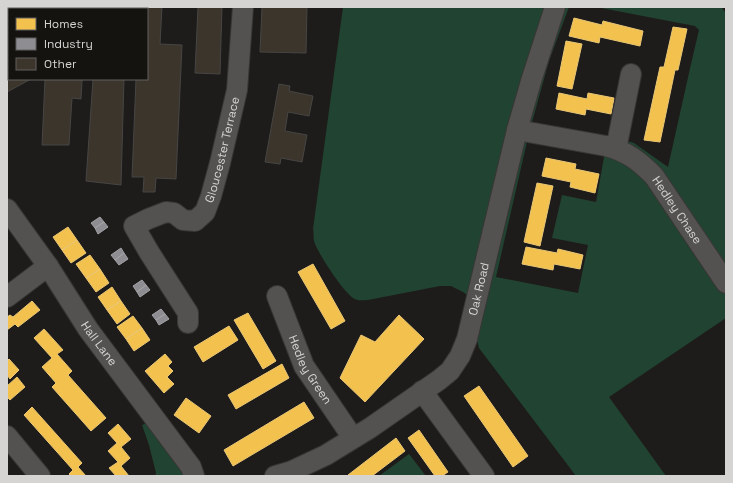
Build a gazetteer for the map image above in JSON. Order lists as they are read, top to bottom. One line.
{"streets":{"street":["Gloucester Terrace","Hedley Chase","Oak Road","Hall Lane","Hedley Green"]},"crossings":[["Hedley Chase","Oak Road"],["Oak Road","Hedley Green"]],"legend":["Homes","Industry","Other"]}
